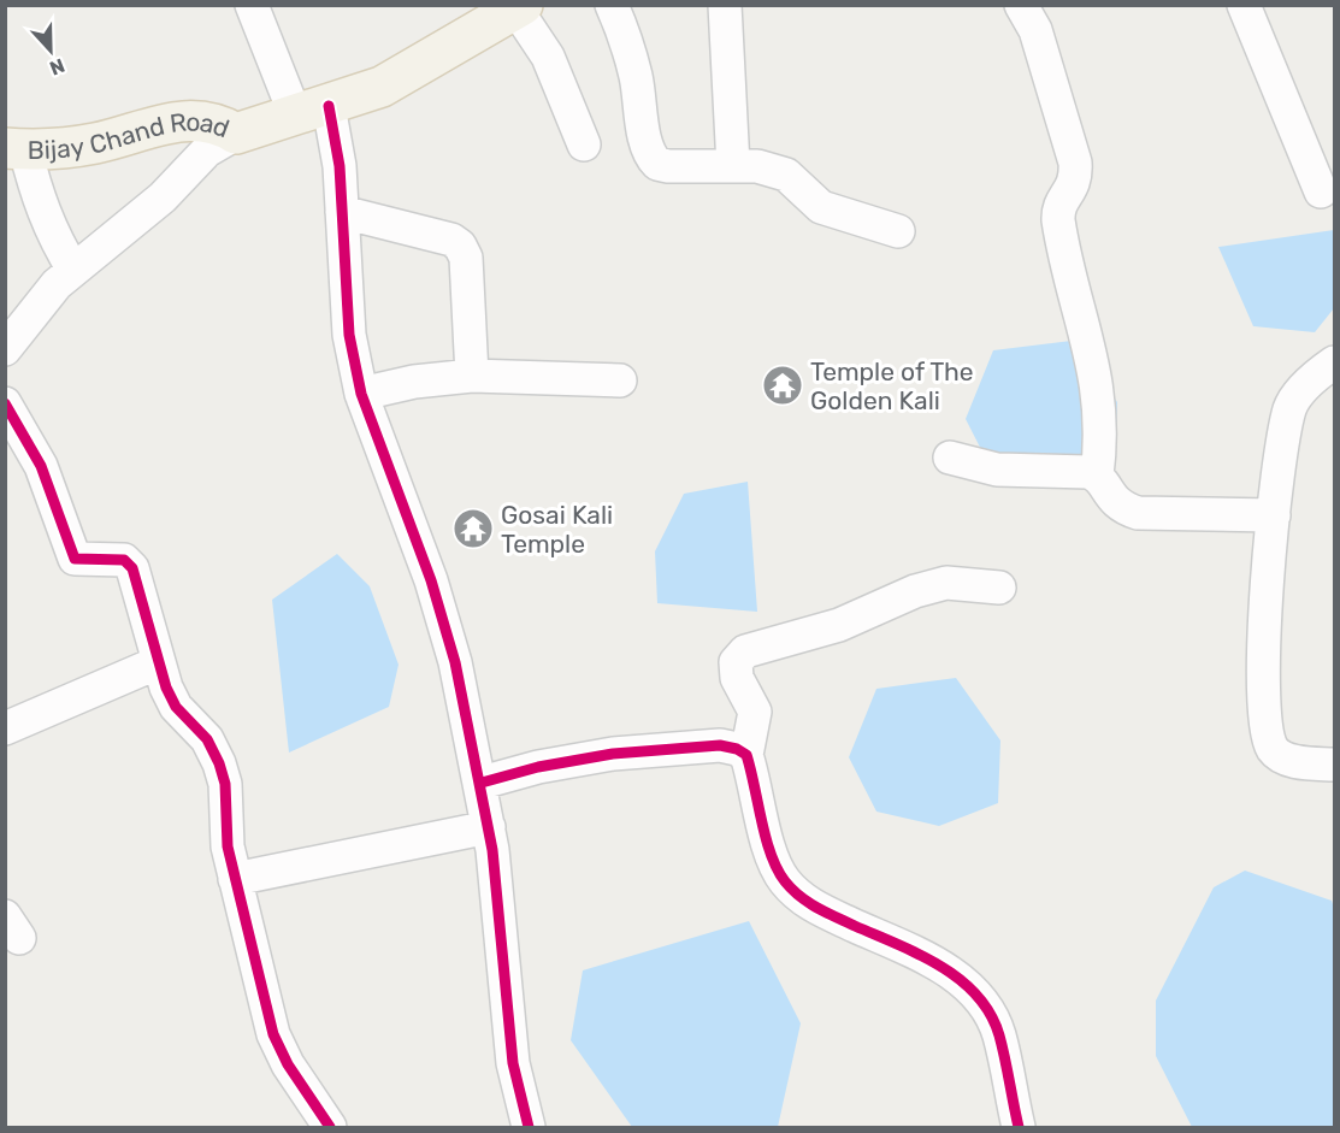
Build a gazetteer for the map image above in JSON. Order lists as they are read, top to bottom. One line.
{"streets":{"main road":["Bijay Chand Road"]},"places":{"temple":["Temple of The Golden Kali","Gosai Kali Temple"]},"north":"bottom"}
